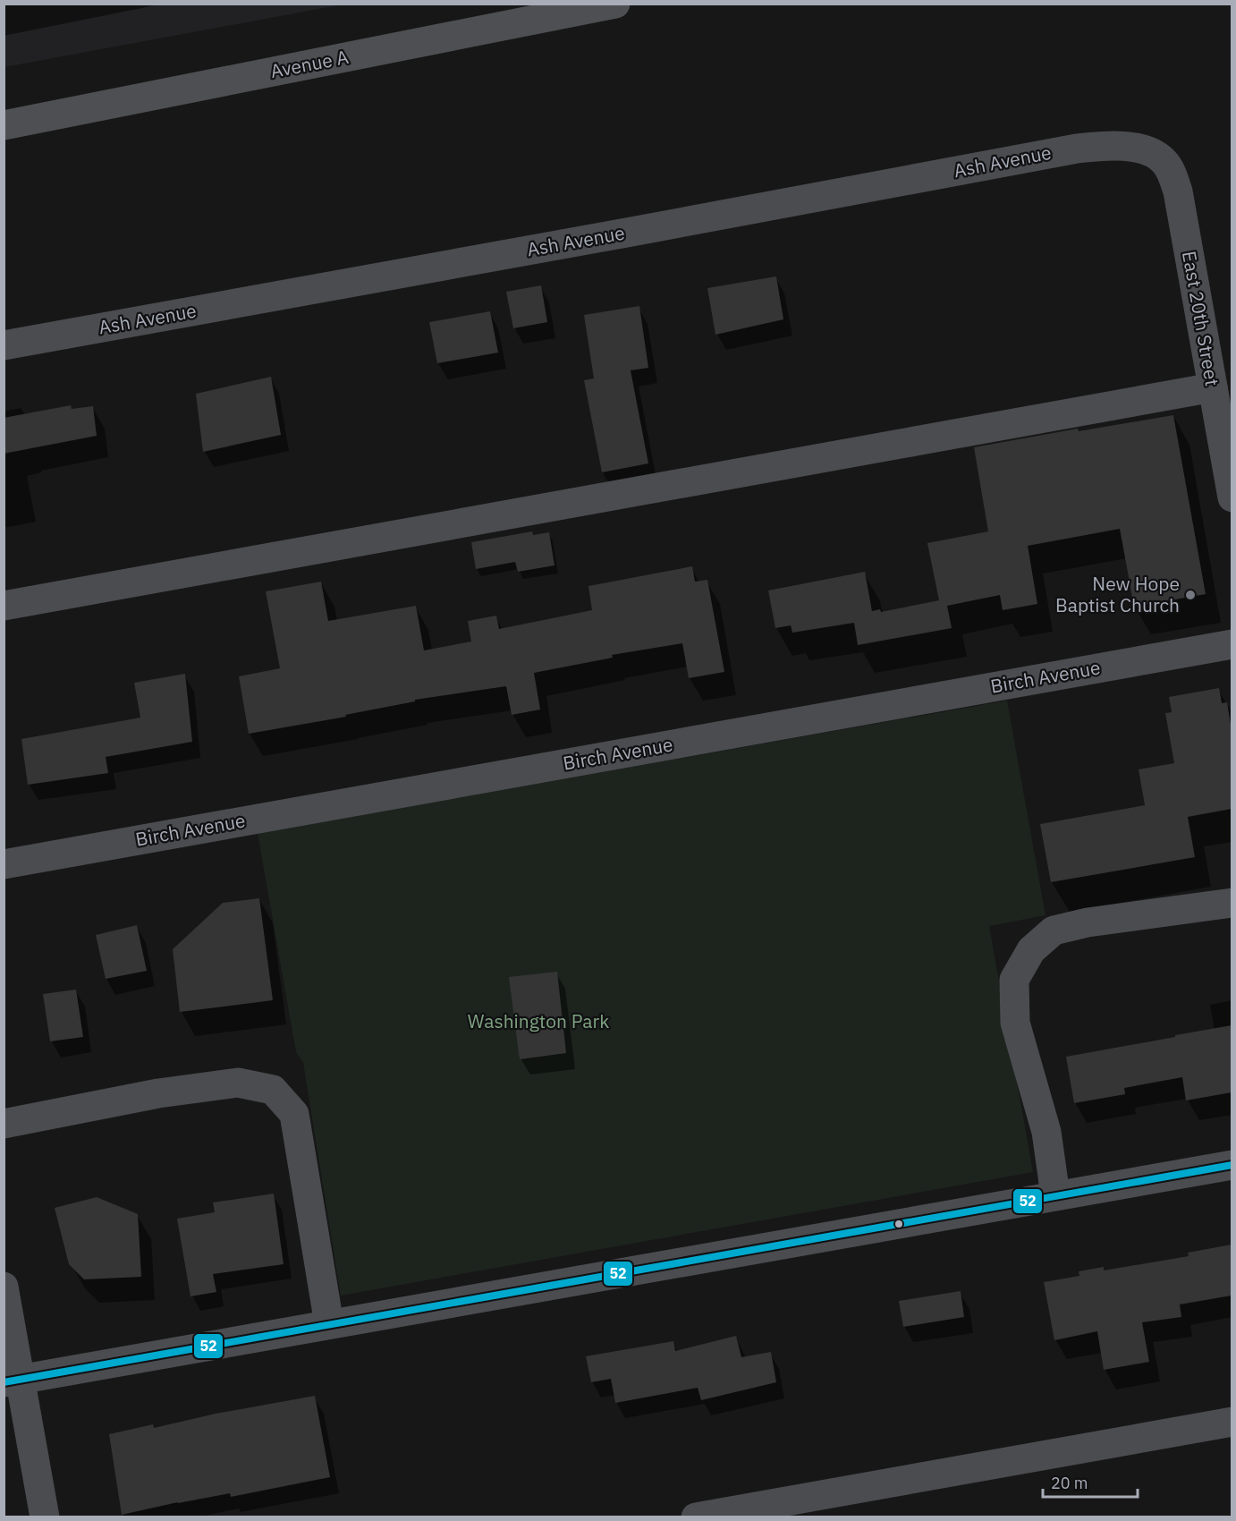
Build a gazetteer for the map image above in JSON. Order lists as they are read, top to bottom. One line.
{"streets":{"main road":["Avenue A"],"street":["Ash Avenue","East 20th Street","Birch Avenue"]},"crossings":[["Ash Avenue","East 20th Street"]],"parks":["Washington Park"],"places":["New Hope Baptist Church"],"lines":["transit line 52"],"scale_bar":"20 m"}
